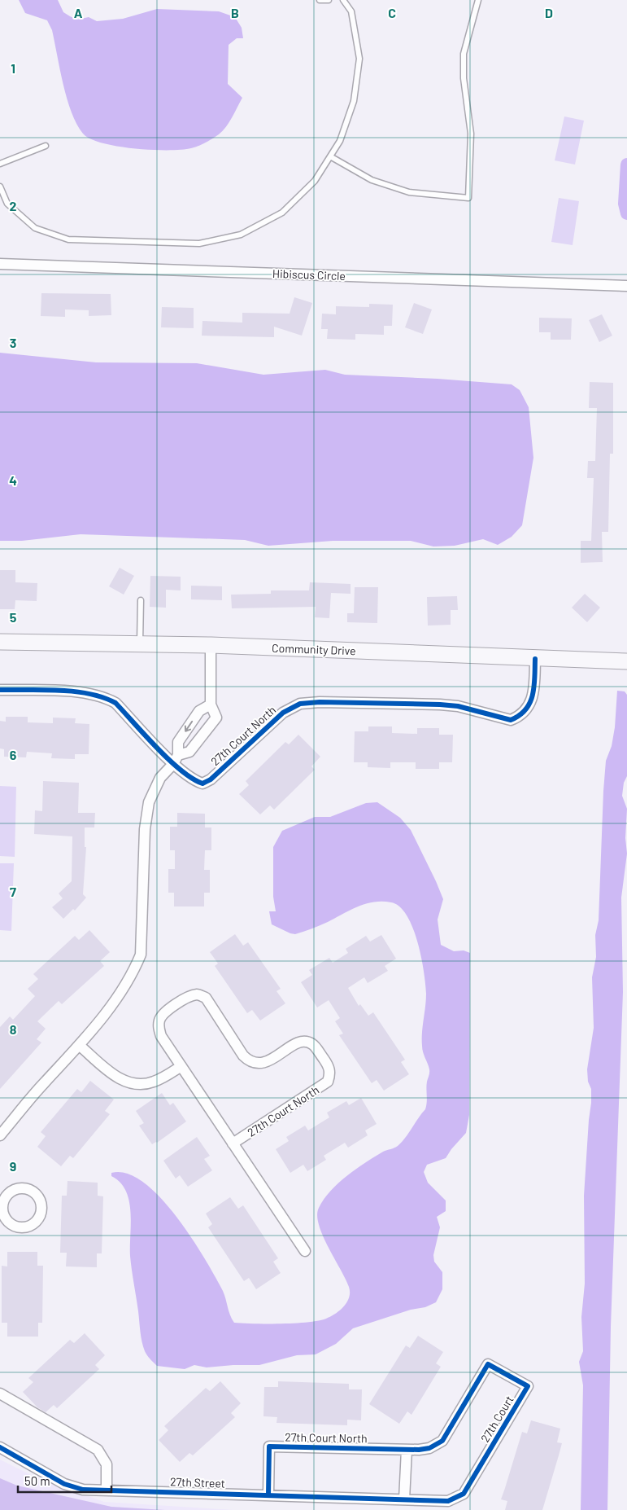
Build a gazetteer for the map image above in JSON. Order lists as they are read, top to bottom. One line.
{"streets":{"street":["Hibiscus Circle","Community Drive","27th Court North","27th Court","27th Street"]},"crossings":[["Community Drive","27th Court North"],["27th Court North","27th Court"],["27th Court North","27th Street"],["27th Court","27th Street"]],"scale_bar":"50 m","grid":{"columns":["A","B","C","D"],"rows":["1","2","3","4","5","6","7","8","9"]}}
